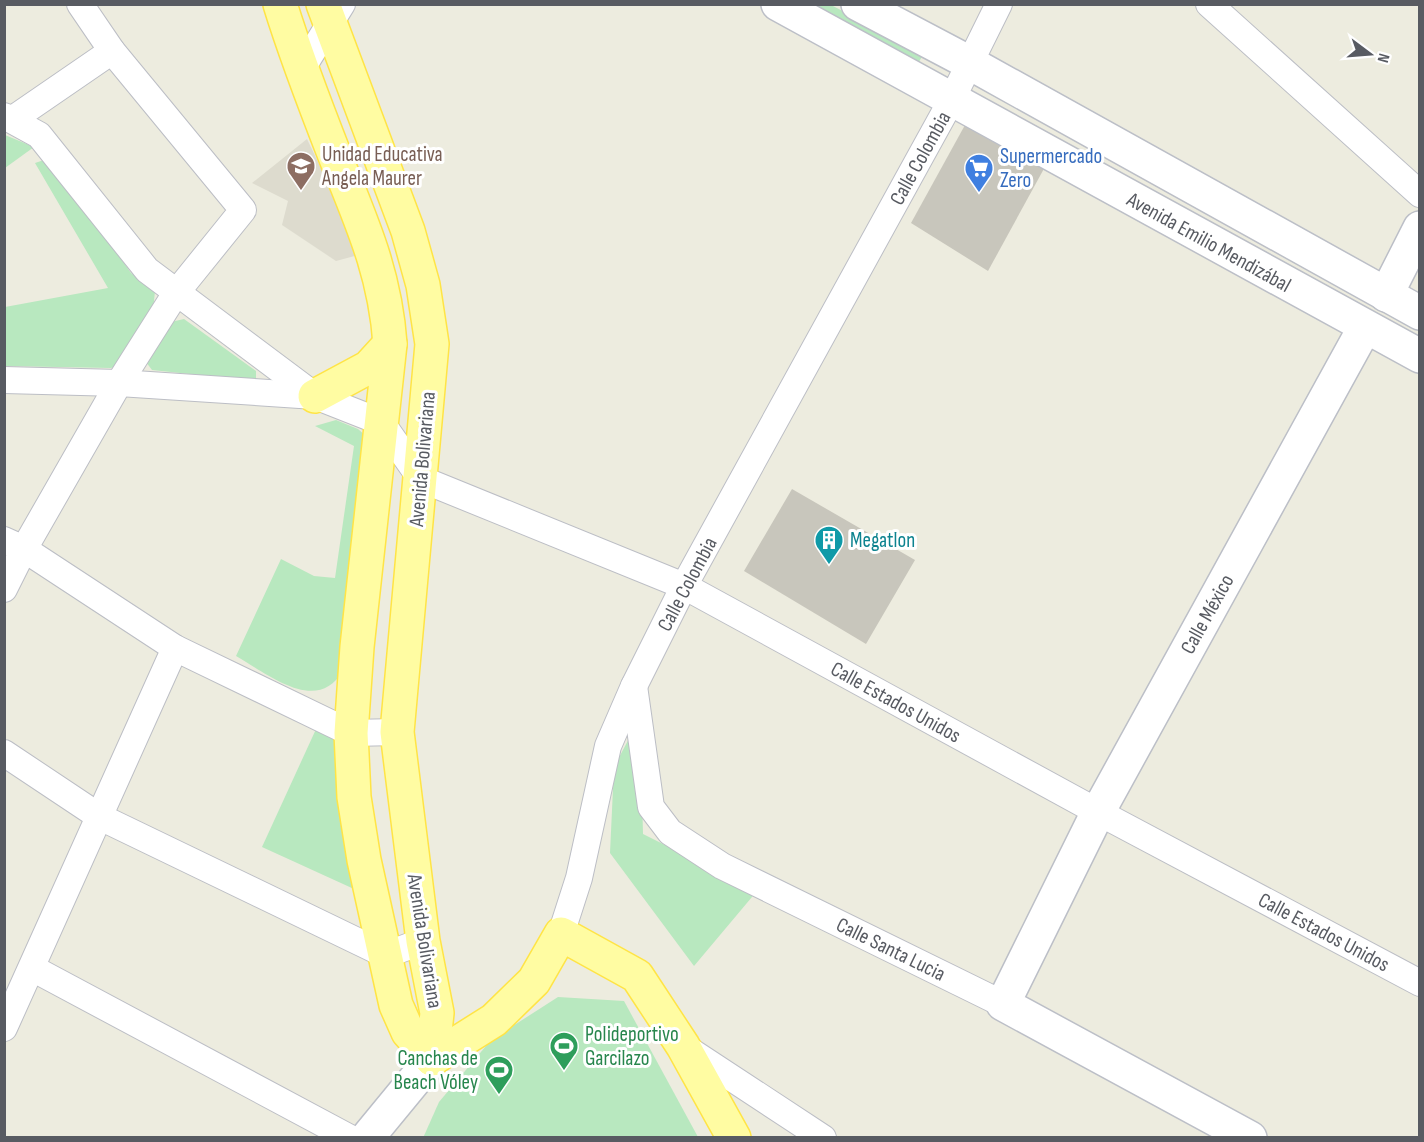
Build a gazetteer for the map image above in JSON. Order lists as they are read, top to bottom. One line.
{"streets":{"main road":["Calle Colombia","Avenida Emilio Mendizábal","Avenida Bolivariana","Calle México","Calle Santa Lucia"],"street":["Calle Estados Unidos"]},"crossings":[["Calle Colombia","Avenida Emilio Mendizábal"],["Calle Colombia","Avenida Bolivariana"],["Calle Colombia","Calle Estados Unidos"],["Calle Colombia","Calle Santa Lucia"],["Avenida Emilio Mendizábal","Calle México"],["Avenida Bolivariana","Calle Estados Unidos"],["Calle México","Calle Estados Unidos"],["Calle México","Calle Santa Lucia"]],"places":{"school or university":["Unidad Educativa Angela Maurer"],"supermarket":["Supermercado Zero"],"building":["Megatlon"],"sports":["Polideportivo Garcilazo","Canchas de Beach Vóley"]},"north":"right"}
